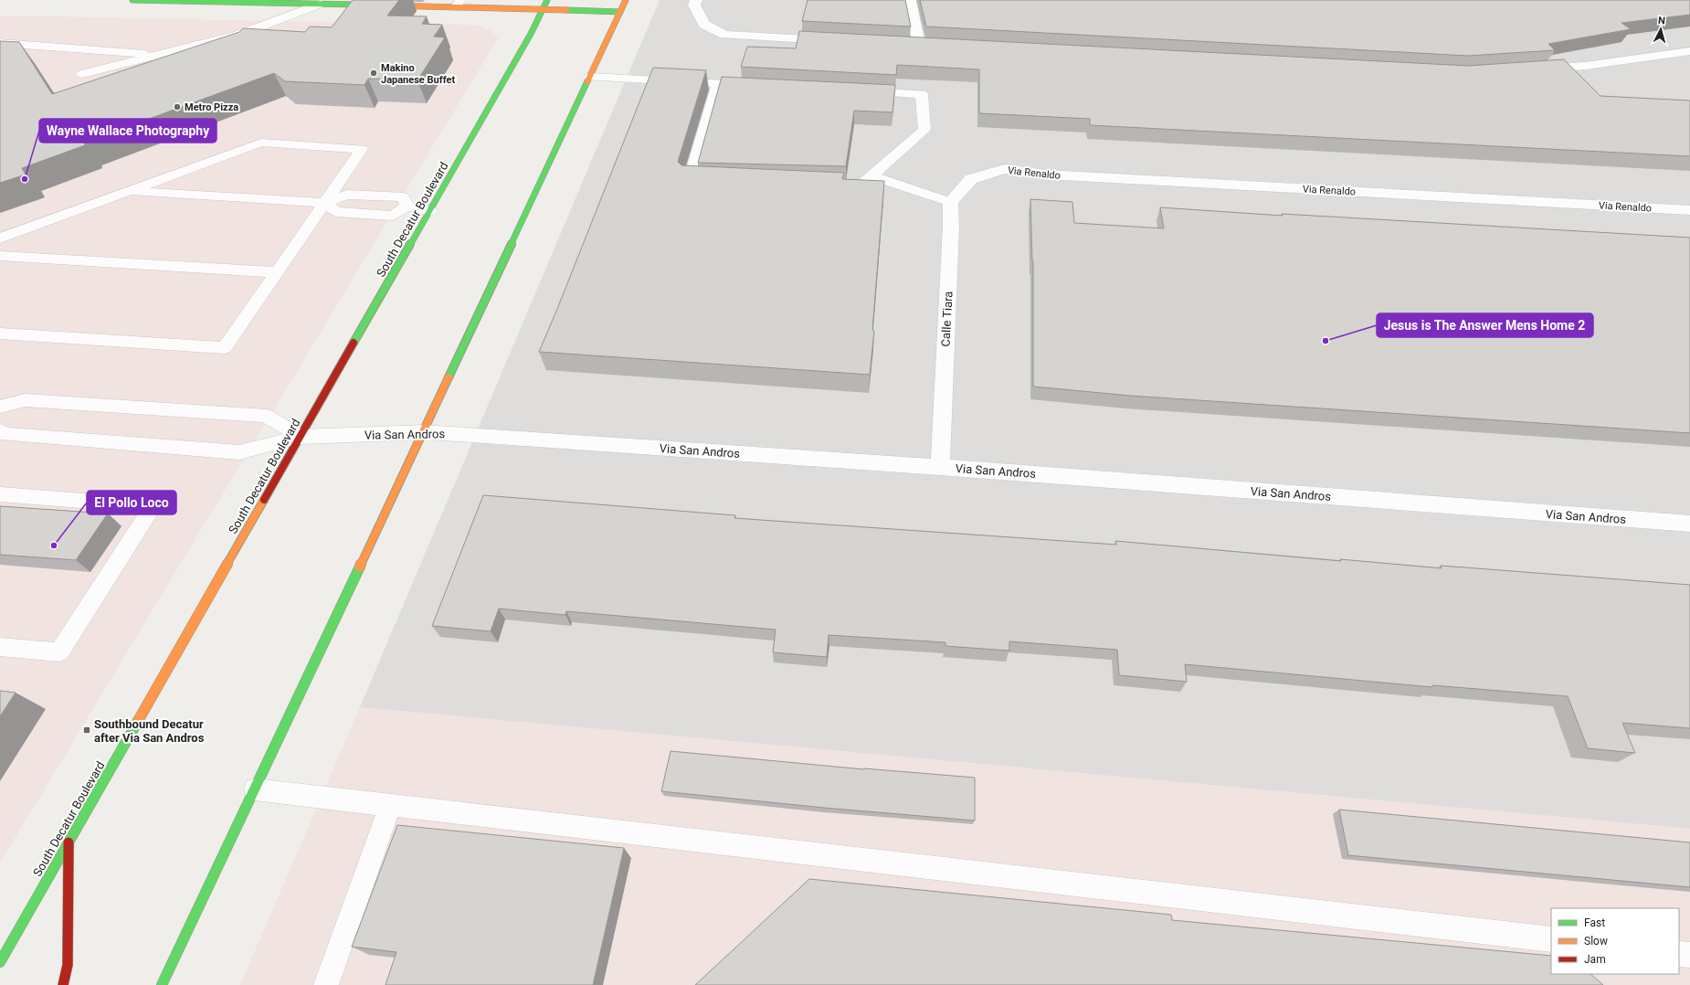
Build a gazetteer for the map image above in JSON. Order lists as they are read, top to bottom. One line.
{"streets":{"main road":["South Decatur Boulevard"],"street":["Via Renaldo","Calle Tiara","Via San Andros"]},"crossings":[["Via Renaldo","Calle Tiara"],["South Decatur Boulevard","Via San Andros"],["Calle Tiara","Via San Andros"]],"places":{"other":["Makino Japanese Buffet","Metro Pizza","Wayne Wallace Photography","Jesus is The Answer Mens Home 2","El Pollo Loco"],"transit":["Southbound Decatur after Via San Andros"]},"legend":["Fast","Slow","Jam"],"north":"top"}
